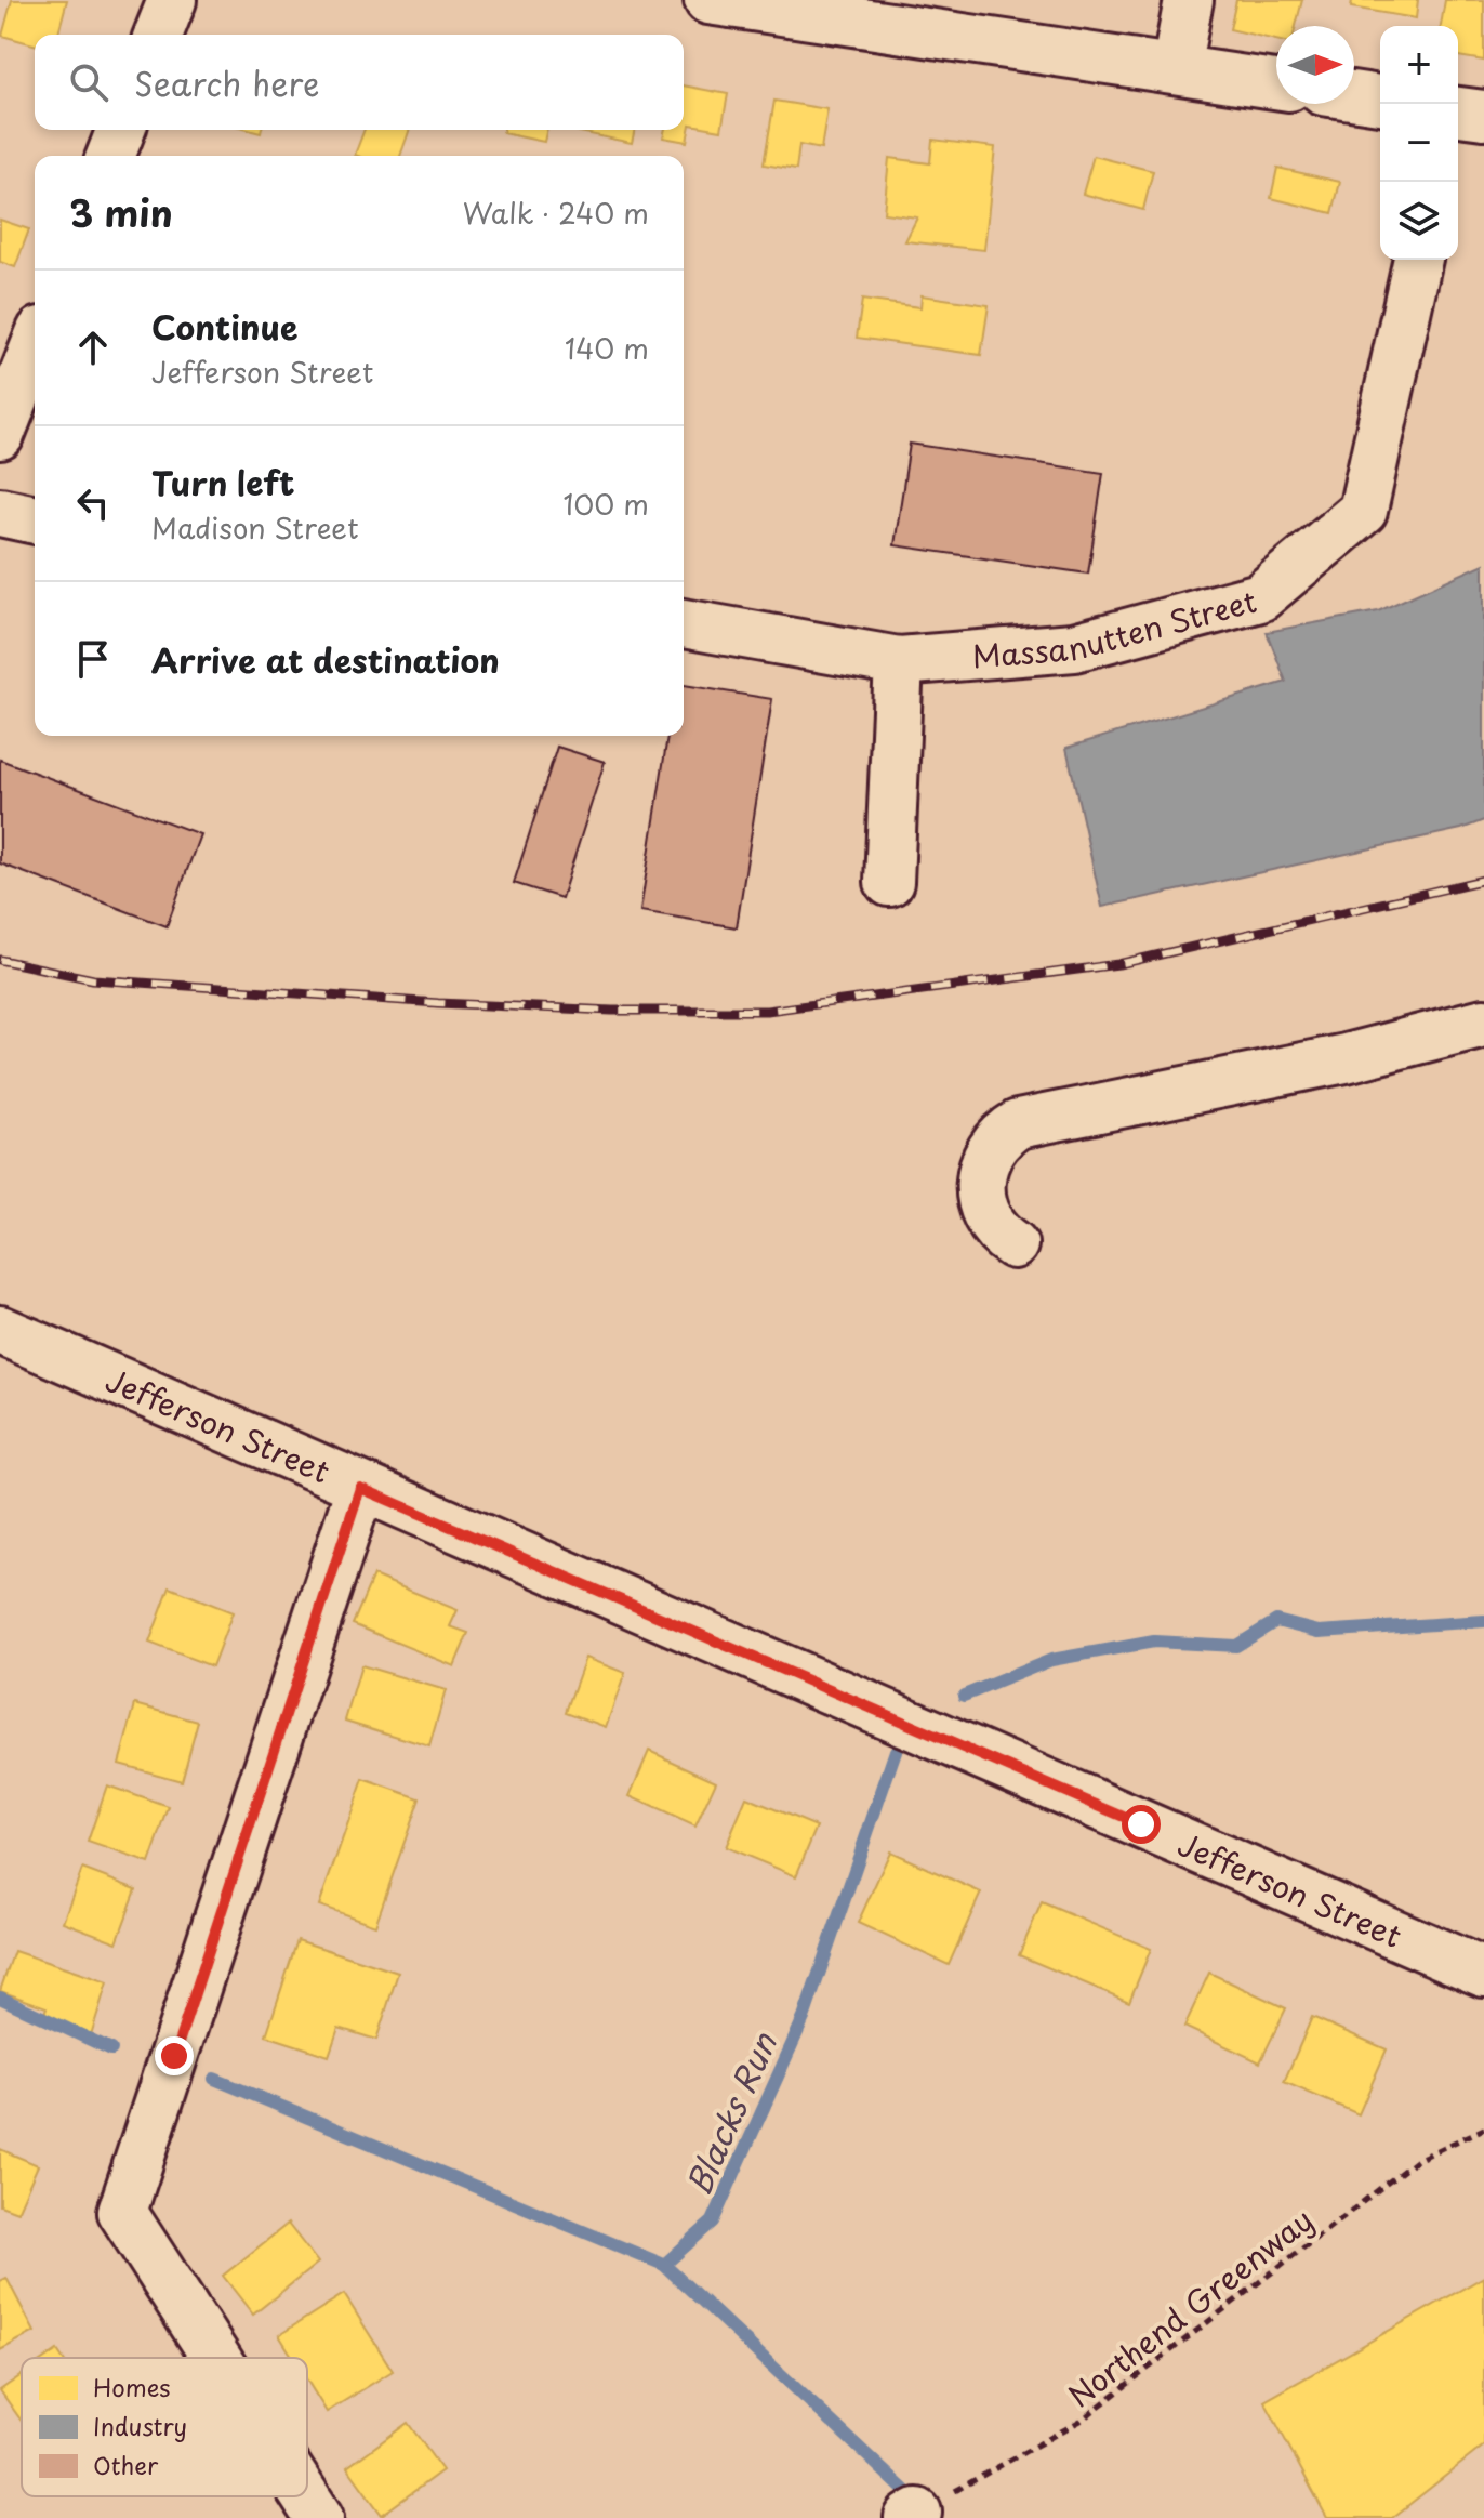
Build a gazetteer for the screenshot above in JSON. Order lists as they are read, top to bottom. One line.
{"streets":{"street":["Massanutten Street","Jefferson Street"],"path":["Northend Greenway"]},"water":["Blacks Run"],"legend":["Homes","Industry","Other"],"north":"right","page":{"map_buttons":["+","−"],"search":"Search here","heading":["3 min","Walk · 240 m"],"list":[["Continue","Jefferson Street","140 m"],["Turn left","Madison Street","100 m"],"Arrive at destination"]}}
